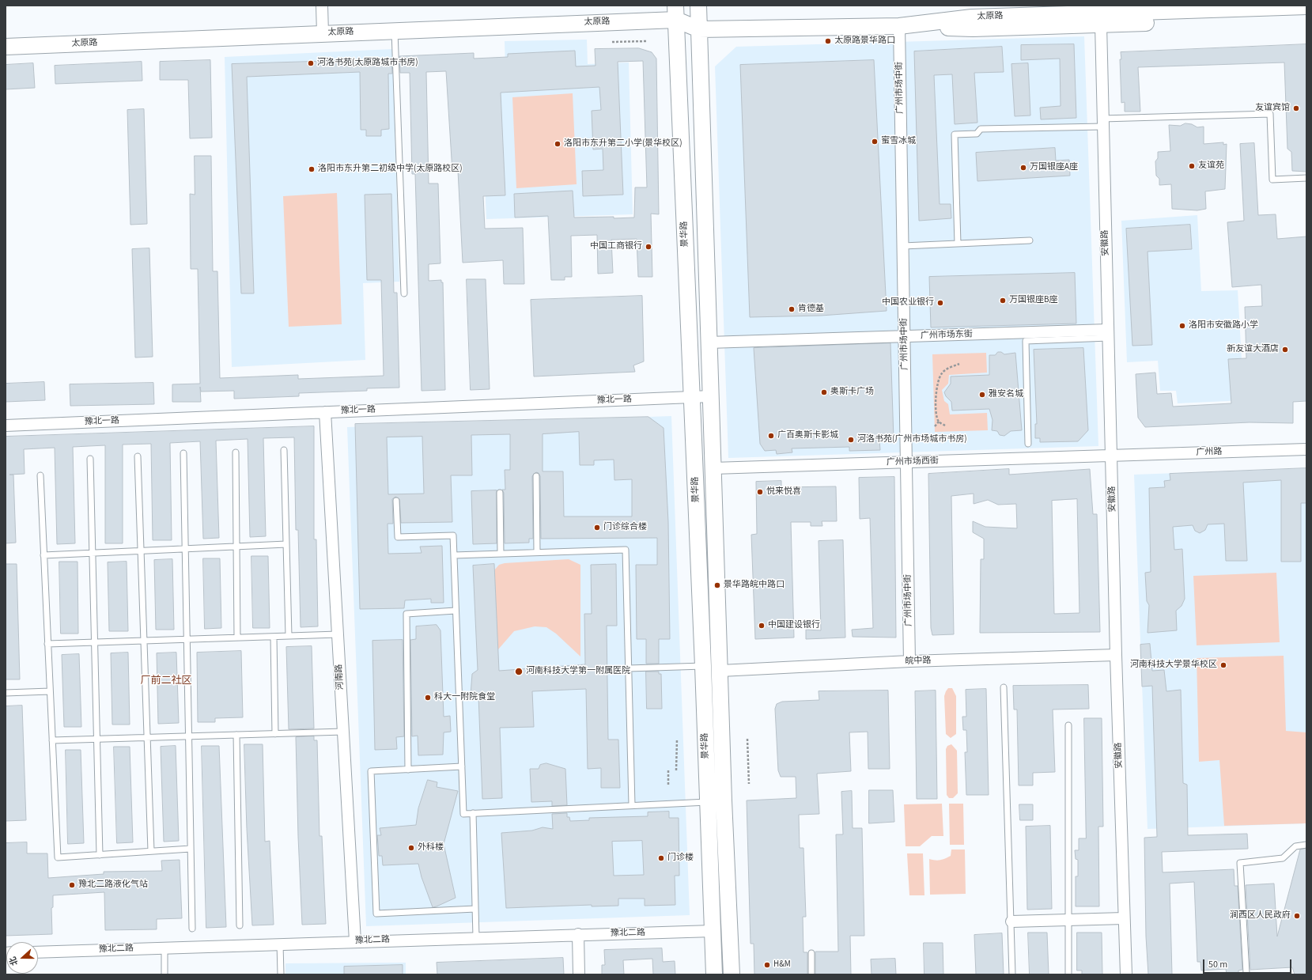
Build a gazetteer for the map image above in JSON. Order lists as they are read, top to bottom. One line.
{"streets":{"main road":["太原路","景华路"],"street":["广州市场中街","安徽路","广州市场东街","豫北一路","广州路","广州市场西街","皖中路","河南路","豫北二路"]},"crossings":[["太原路","广州市场中街"],["太原路","景华路"],["广州市场中街","广州市场东街"],["广州市场中街","广州市场西街"],["广州市场中街","皖中路"],["景华路","广州市场东街"],["景华路","豫北一路"],["景华路","广州市场西街"],["景华路","皖中路"],["景华路","豫北二路"],["安徽路","广州市场东街"],["安徽路","广州路"],["安徽路","广州市场西街"],["安徽路","皖中路"],["豫北一路","河南路"],["广州路","广州市场西街"],["河南路","豫北二路"]],"districts":["厂前二社区"],"places":["太原路景华路口","河洛书苑(太原路城市书房)","友谊宾馆","蜜雪冰城","洛阳市东升第二小学(景华校区)","友谊苑","万国银座A座","洛阳市东升第二初级中学(太原路校区)","中国工商银行","万国银座B座","中国农业银行","肯德基","洛阳市安徽路小学","新友谊大酒店","奥斯卡广场","雅安名城","广百奥斯卡影城","河洛书苑(广州市场城市书房)","悦来悦喜","门诊综合楼","景华路皖中路口","中国建设银行","河南科技大学景华校区","河南科技大学第一附属医院","科大一附院食堂","外科楼","门诊楼","豫北二路液化气站","涧西区人民政府","H&M"],"scale_bar":"50 m","north":"left"}
